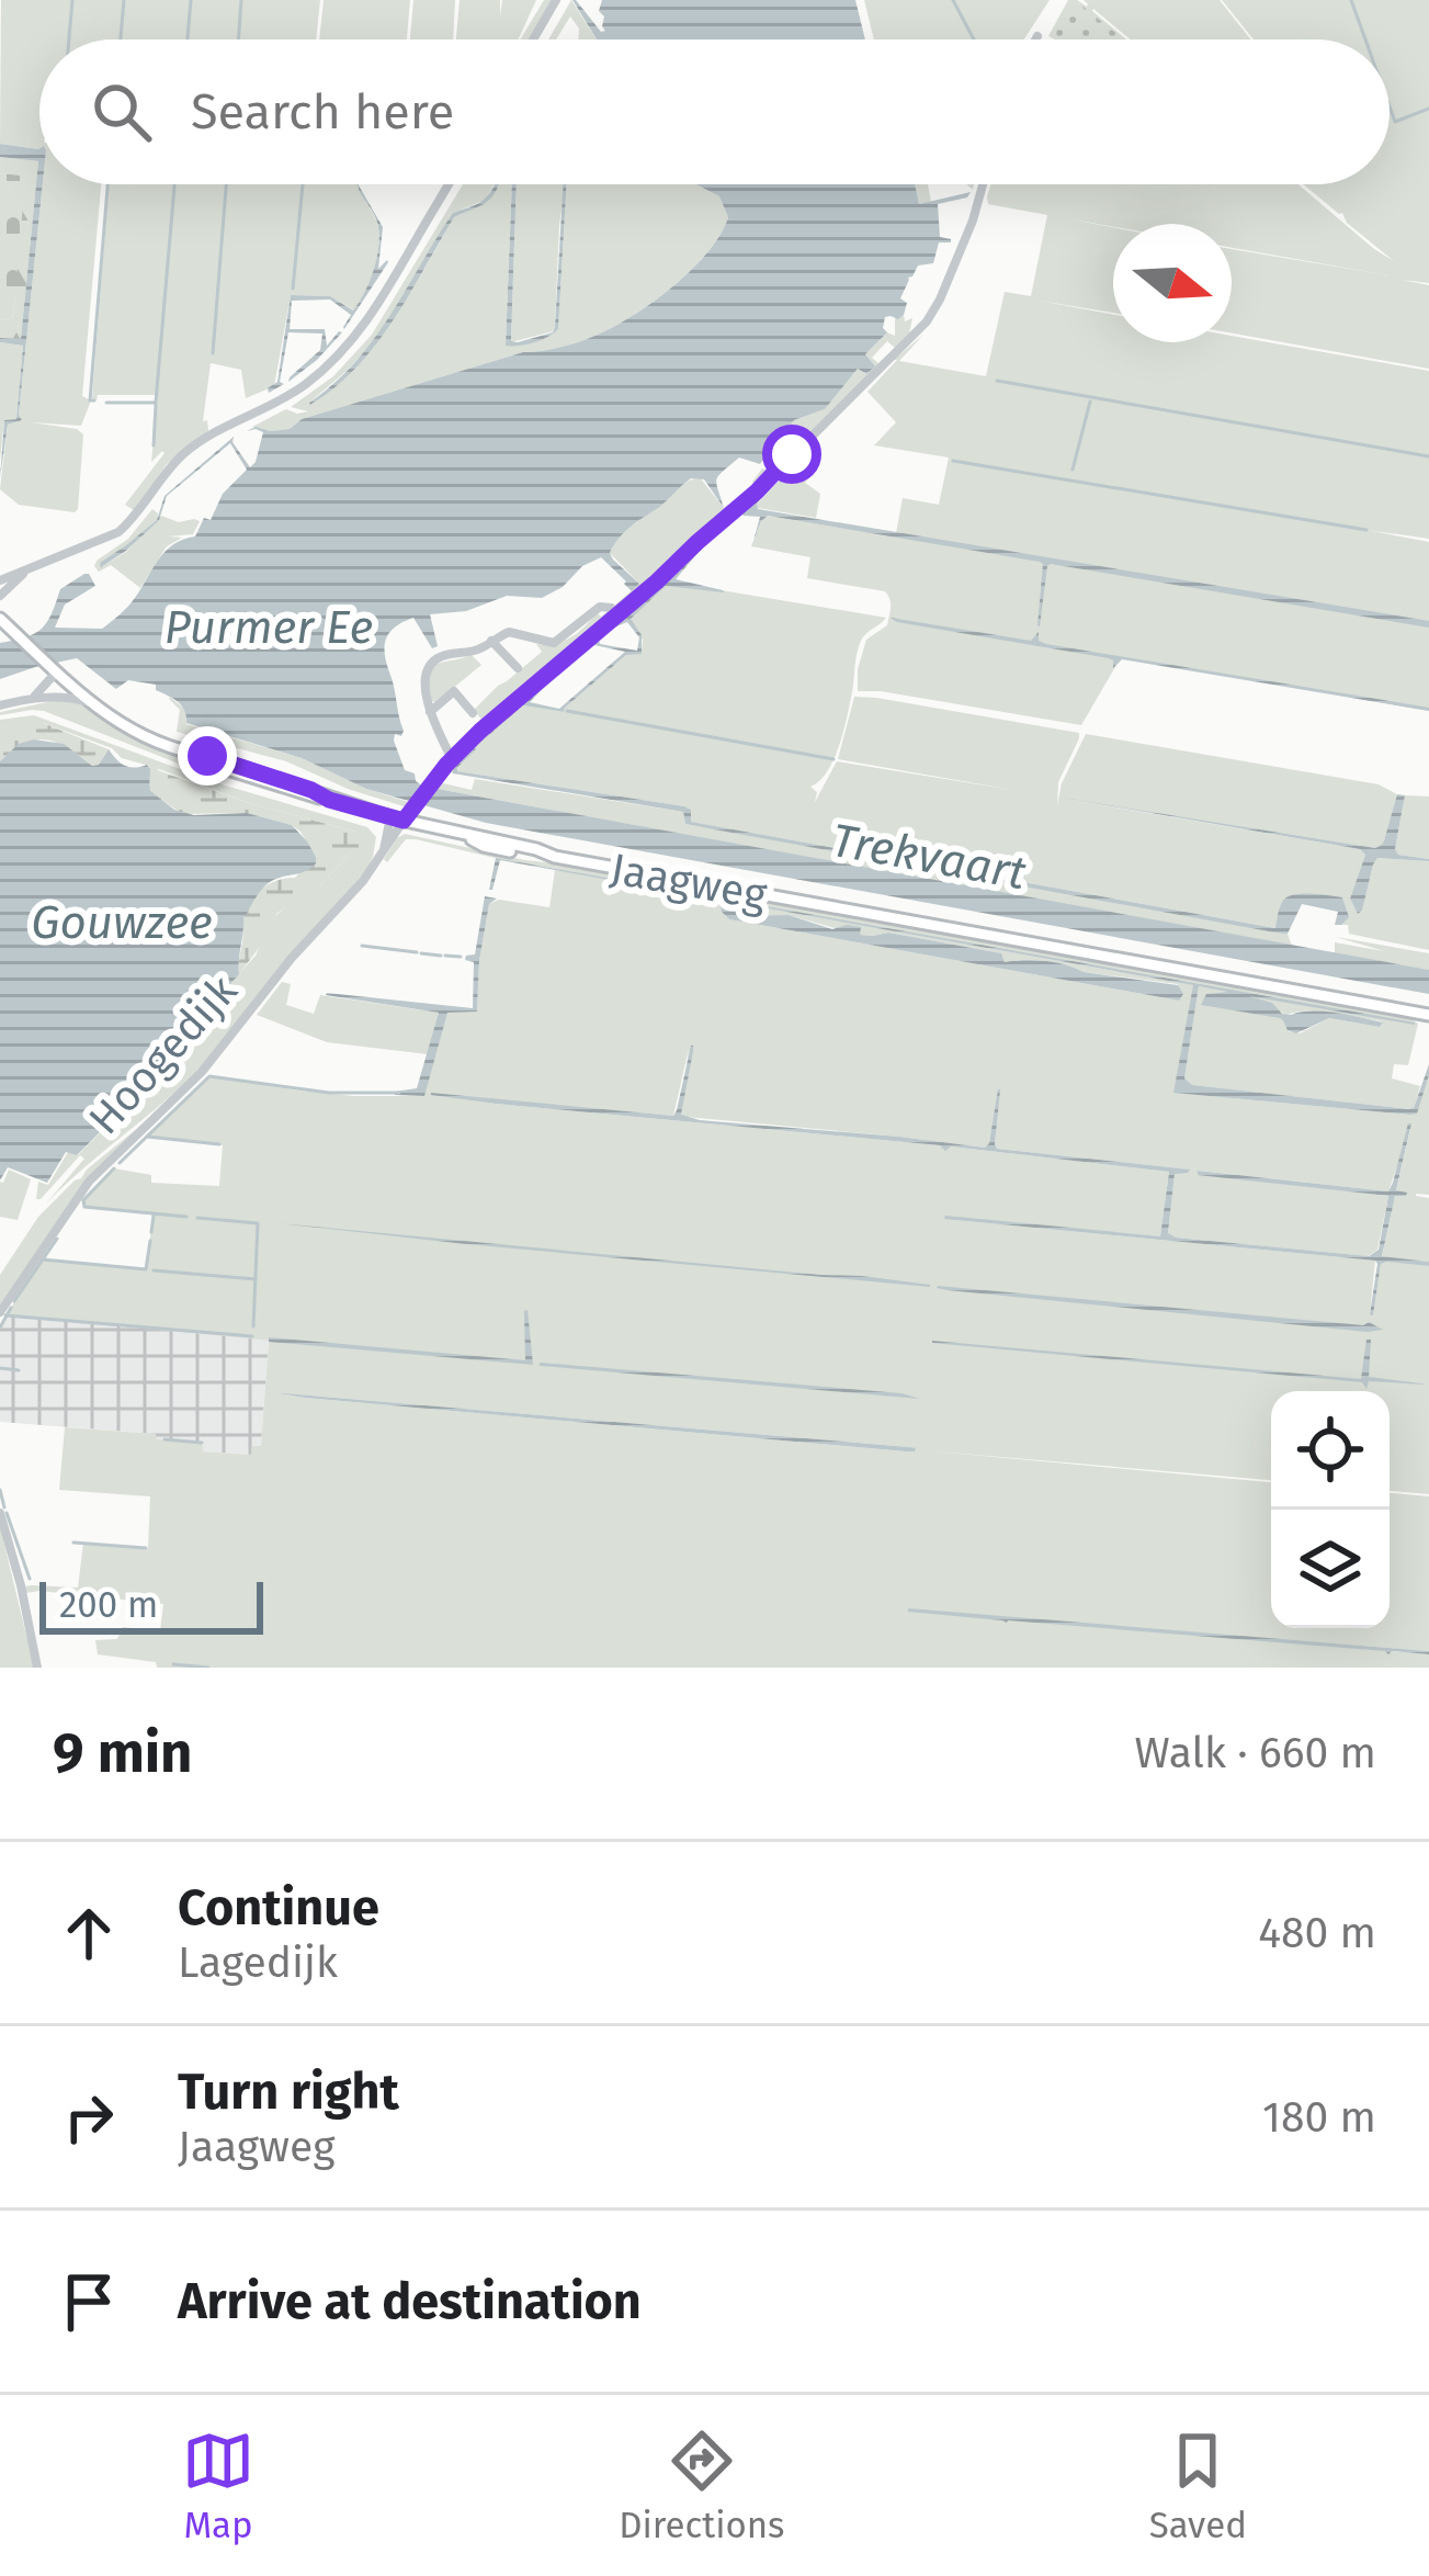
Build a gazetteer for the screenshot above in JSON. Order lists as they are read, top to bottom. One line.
{"streets":{"main road":["Jaagweg"],"street":["Hoogedijk"]},"crossings":[["Jaagweg","Hoogedijk"]],"water":["Purmer Ee","Trekvaart","Gouwzee"],"scale_bar":"200 m","north":"right","page":{"search":"Search here","scale":"200 m","heading":["9 min","Walk · 660 m"],"list":[["Continue","Lagedijk","480 m"],["Turn right","Jaagweg","180 m"],"Arrive at destination"],"nav":["Map","Directions","Saved"]}}
